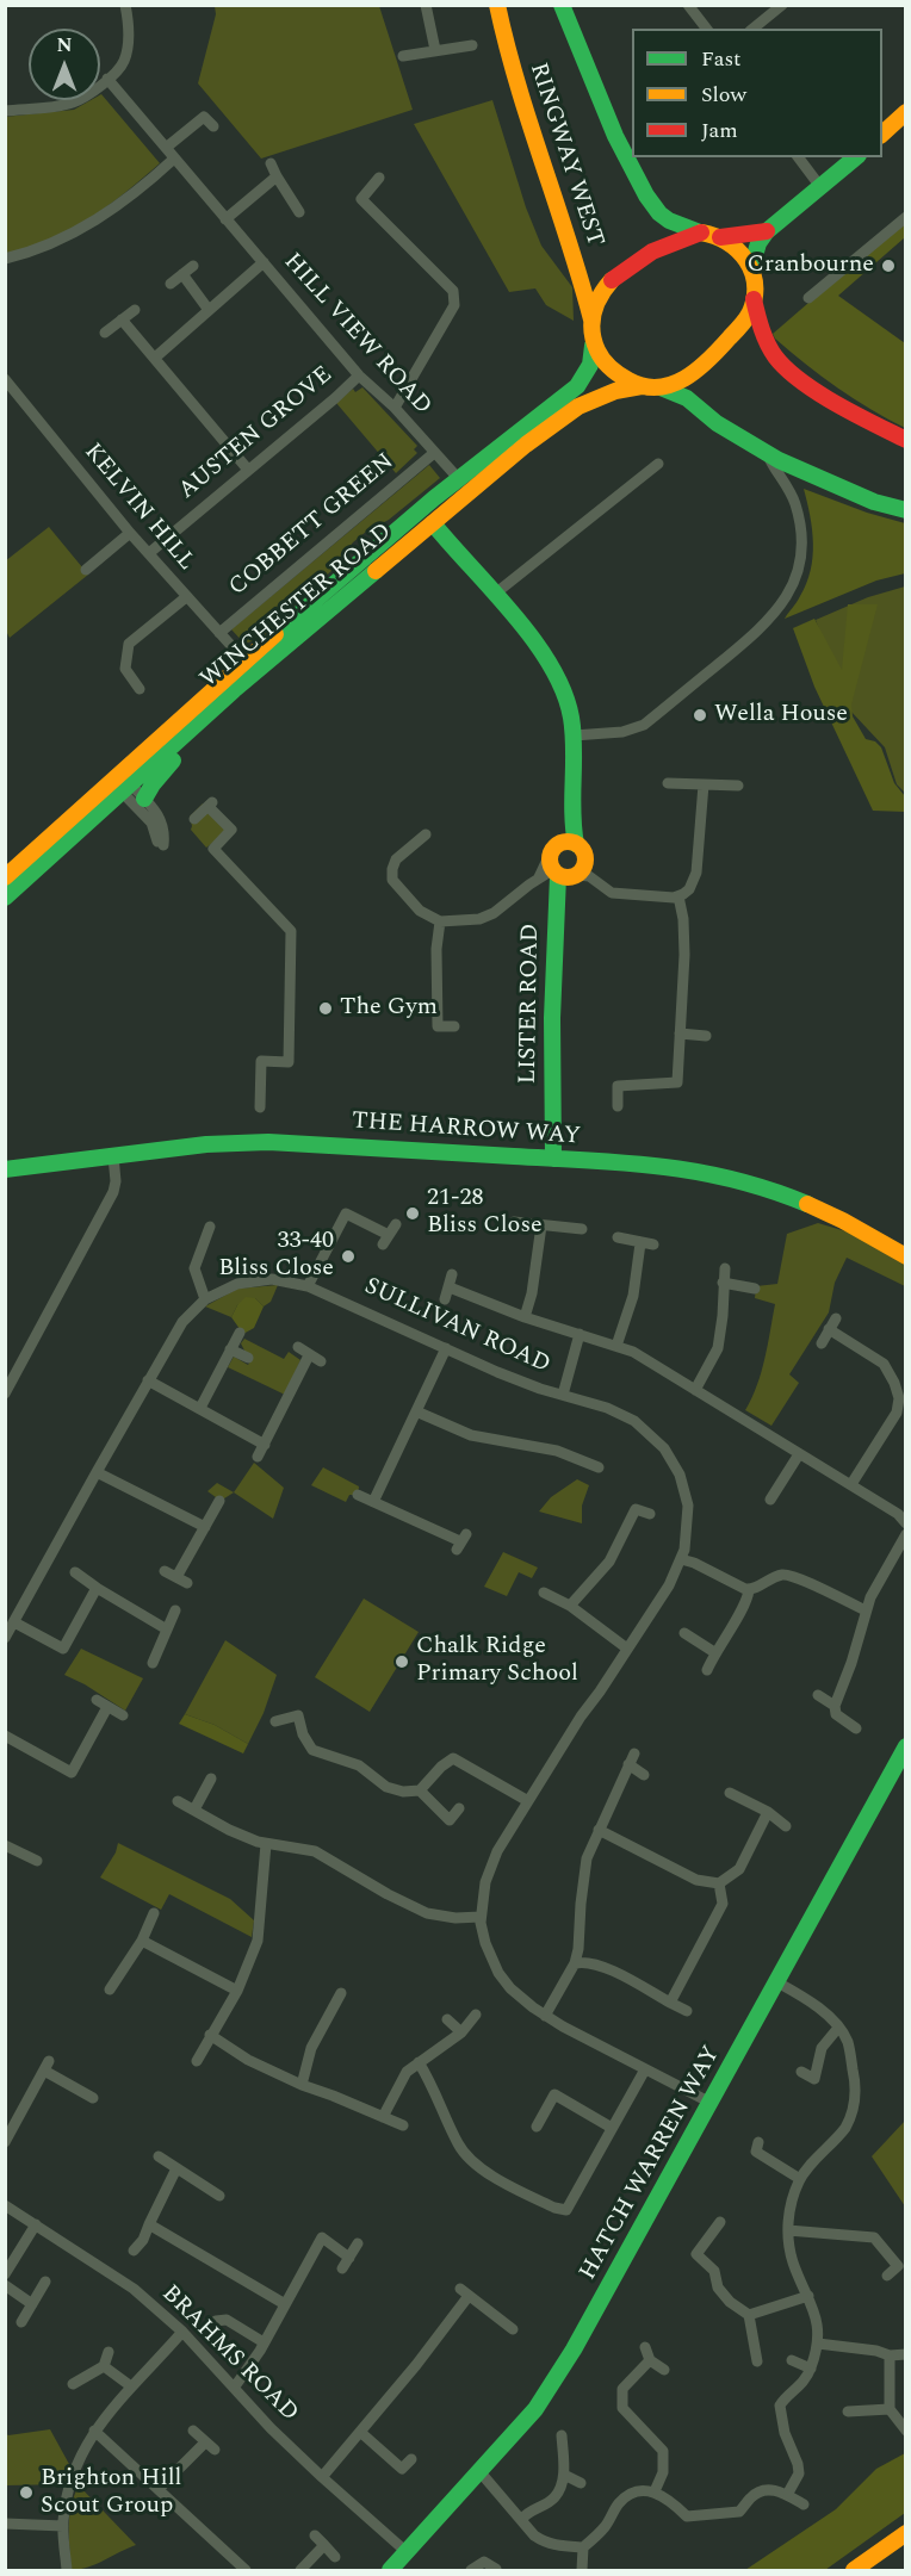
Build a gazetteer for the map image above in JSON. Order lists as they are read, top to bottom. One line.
{"streets":{"main road":["RINGWAY WEST","WINCHESTER ROAD","LISTER ROAD","THE HARROW WAY","HATCH WARREN WAY"],"street":["HILL VIEW ROAD","AUSTEN GROVE","KELVIN HILL","COBBETT GREEN","SULLIVAN ROAD","BRAHMS ROAD"]},"crossings":[["RINGWAY WEST","WINCHESTER ROAD"],["HILL VIEW ROAD","AUSTEN GROVE"],["HILL VIEW ROAD","COBBETT GREEN"],["HILL VIEW ROAD","WINCHESTER ROAD"],["AUSTEN GROVE","KELVIN HILL"],["KELVIN HILL","COBBETT GREEN"],["KELVIN HILL","WINCHESTER ROAD"],["LISTER ROAD","THE HARROW WAY"],["SULLIVAN ROAD","HATCH WARREN WAY"],["HATCH WARREN WAY","BRAHMS ROAD"]],"places":["Cranbourne","Wella House","The Gym","21-28 Bliss Close","33-40 Bliss Close","Chalk Ridge Primary School","Brighton Hill Scout Group"],"legend":["Fast","Slow","Jam"],"north":"top"}
